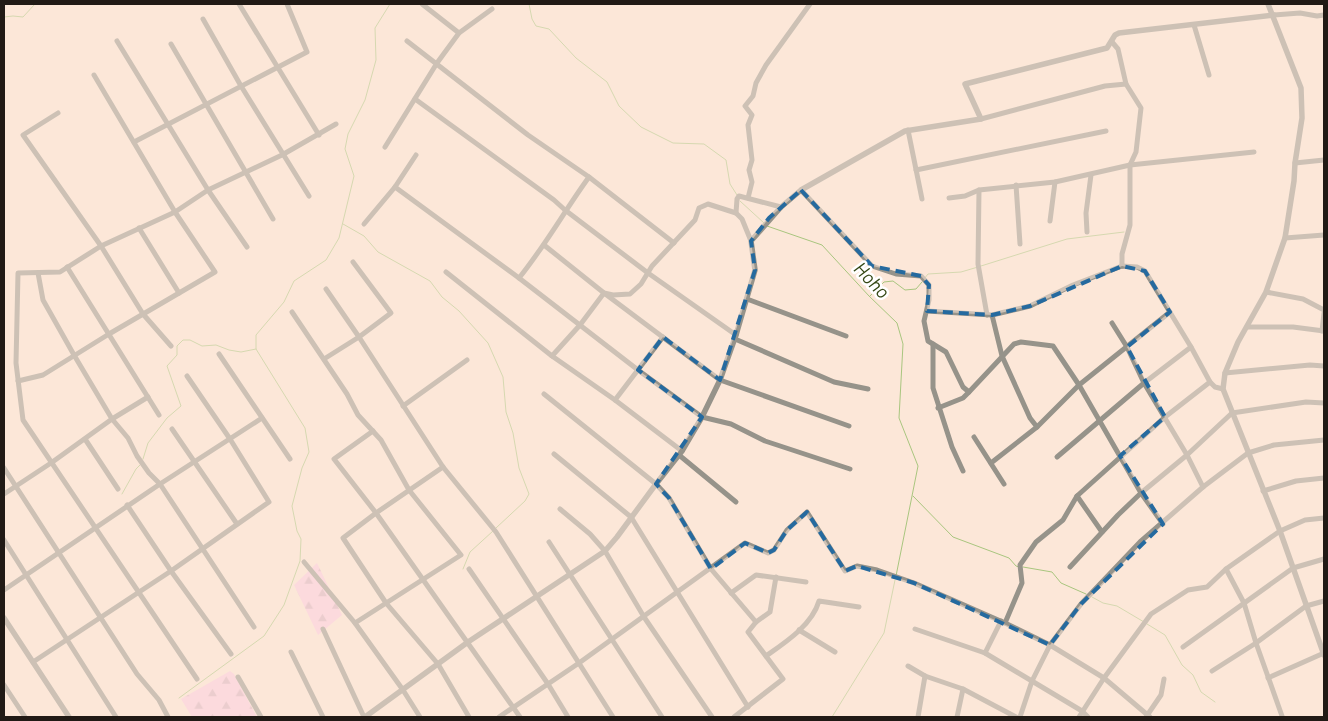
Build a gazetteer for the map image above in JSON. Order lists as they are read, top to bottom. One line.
{"water":["Hoho"]}
